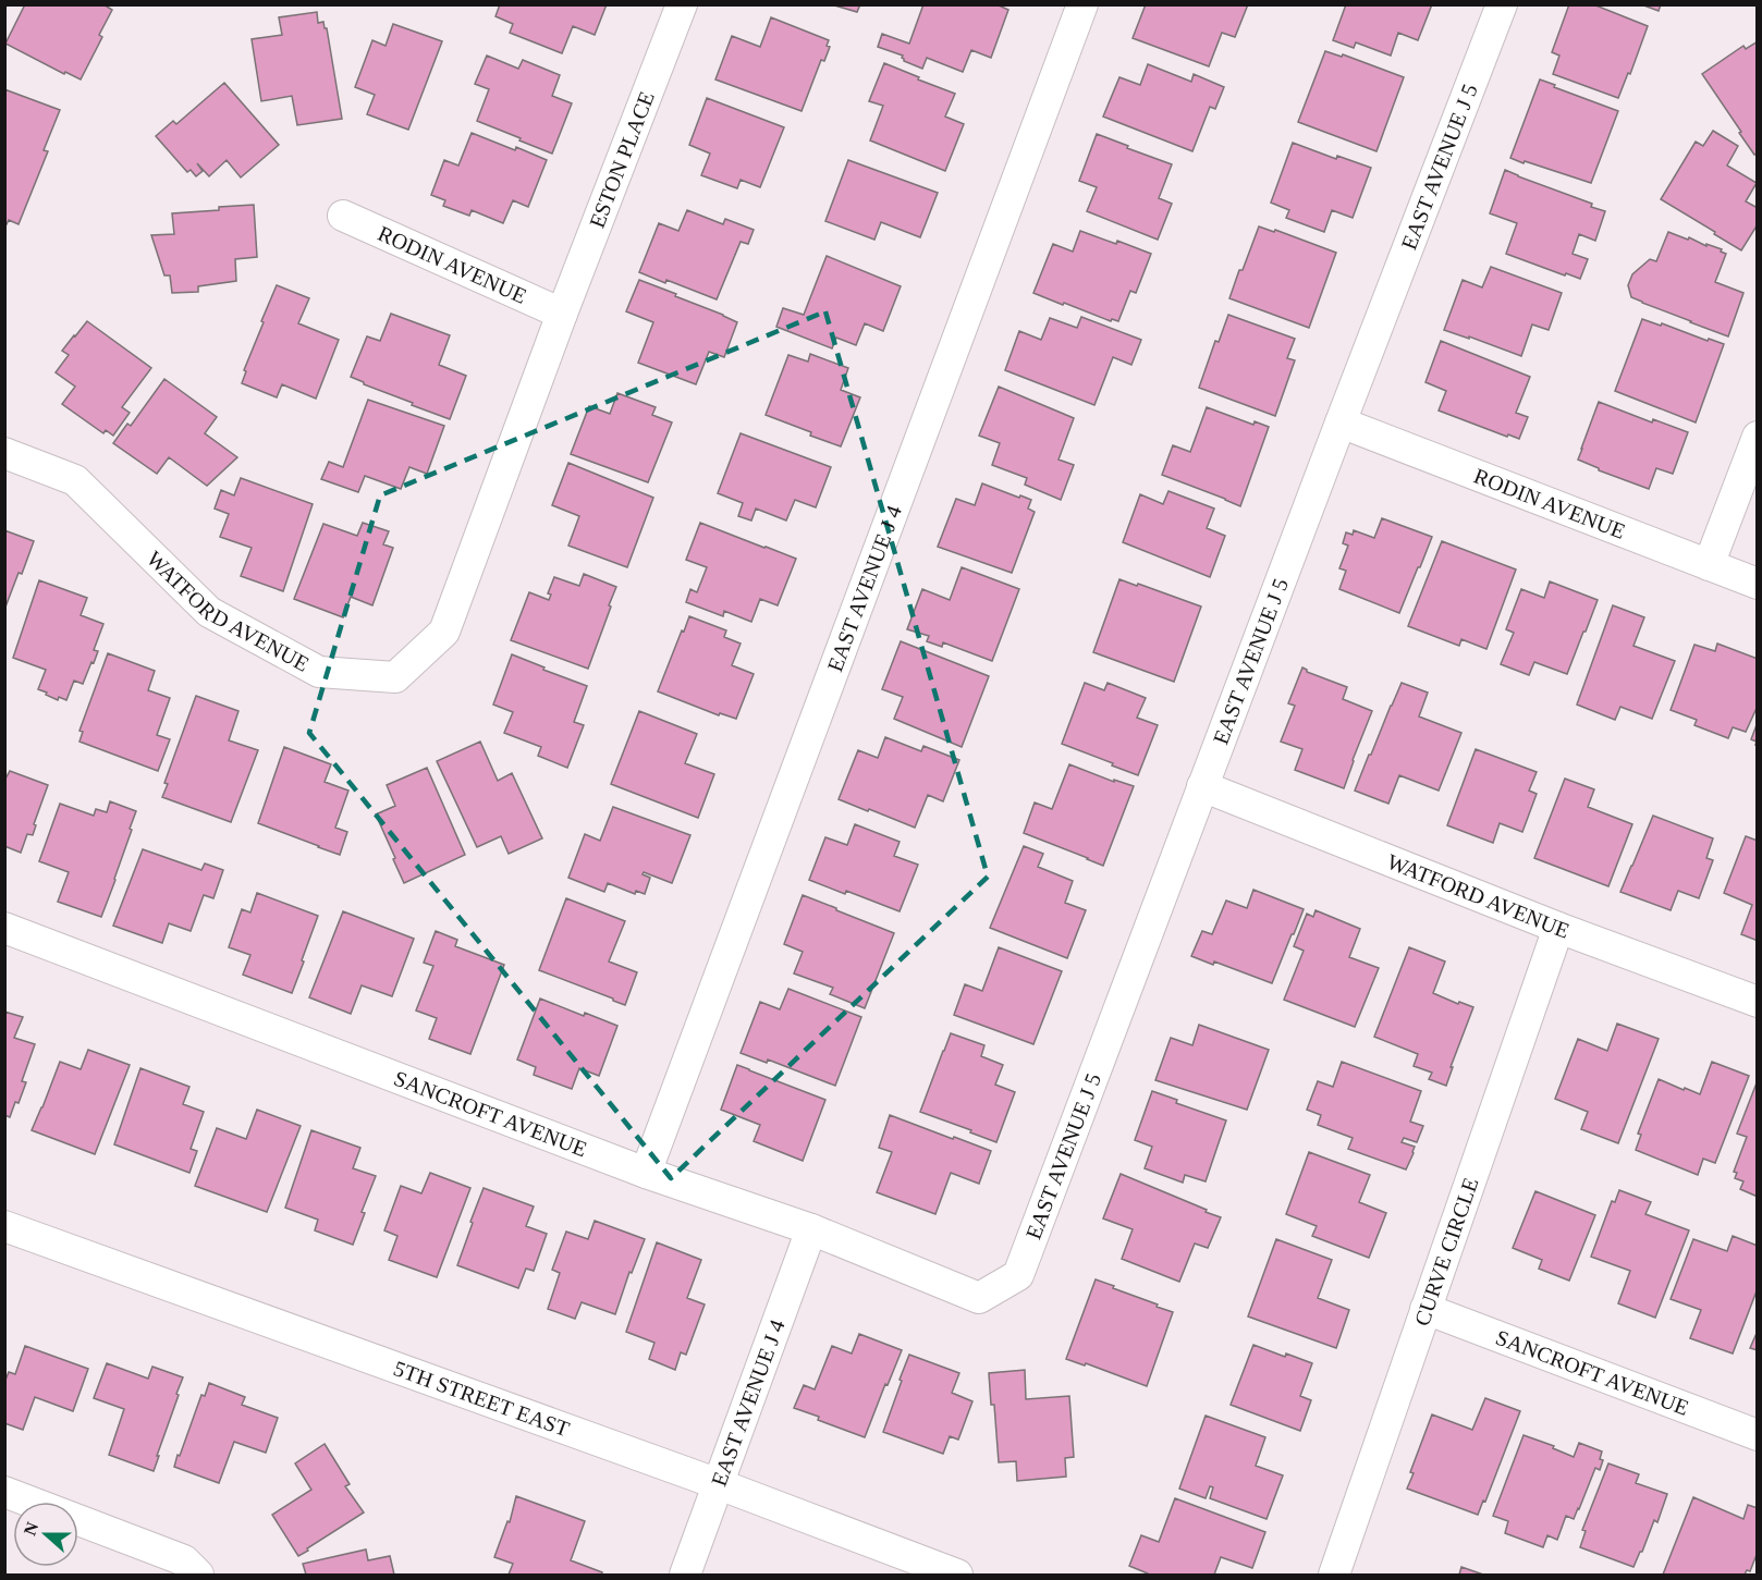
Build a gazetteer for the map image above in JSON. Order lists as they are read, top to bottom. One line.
{"streets":{"street":["ESTON PLACE","EAST AVENUE J 5","RODIN AVENUE","EAST AVENUE J 4","WATFORD AVENUE","SANCROFT AVENUE","CURVE CIRCLE","5TH STREET EAST"]},"crossings":[["ESTON PLACE","RODIN AVENUE"],["ESTON PLACE","WATFORD AVENUE"],["EAST AVENUE J 5","RODIN AVENUE"],["EAST AVENUE J 5","WATFORD AVENUE"],["EAST AVENUE J 5","SANCROFT AVENUE"],["RODIN AVENUE","WATFORD AVENUE"],["EAST AVENUE J 4","SANCROFT AVENUE"],["EAST AVENUE J 4","5TH STREET EAST"],["WATFORD AVENUE","CURVE CIRCLE"],["SANCROFT AVENUE","CURVE CIRCLE"]],"north":"left"}
